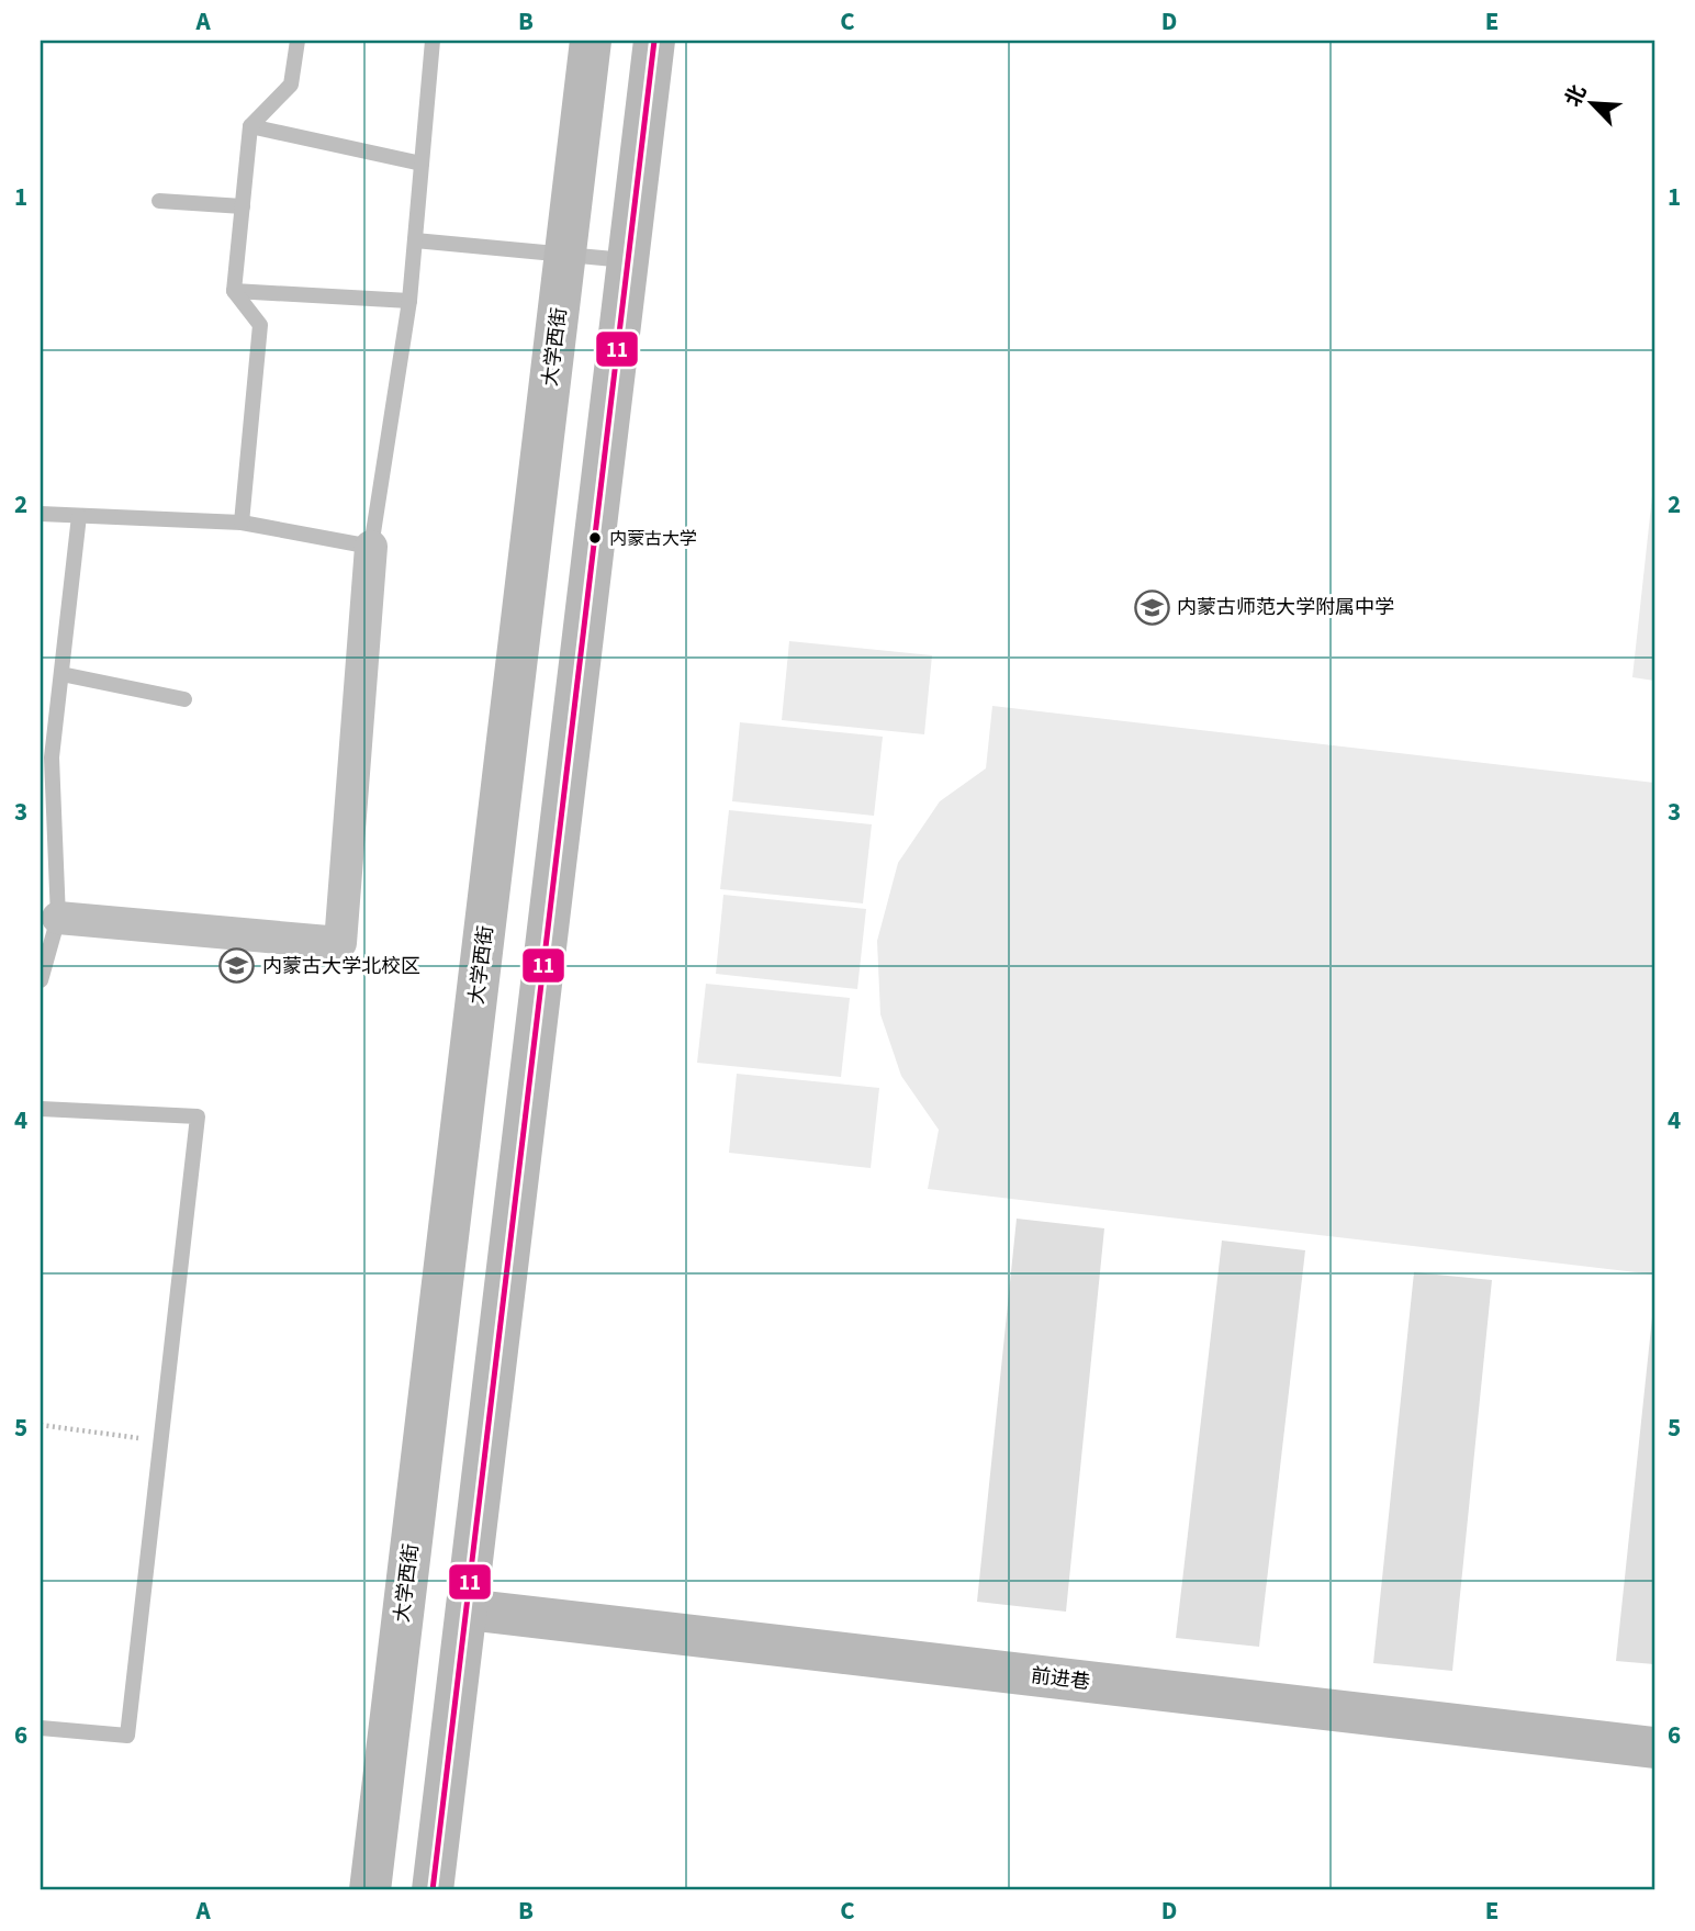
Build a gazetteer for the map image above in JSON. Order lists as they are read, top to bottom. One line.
{"streets":{"main road":["大学西街","前进巷"]},"places":{"other":["内蒙古大学"],"school or university":["内蒙古师范大学附属中学","内蒙古大学北校区"]},"lines":["transit line 11"],"north":"top left","grid":{"columns":["A","B","C","D","E"],"rows":["1","2","3","4","5","6"]}}
